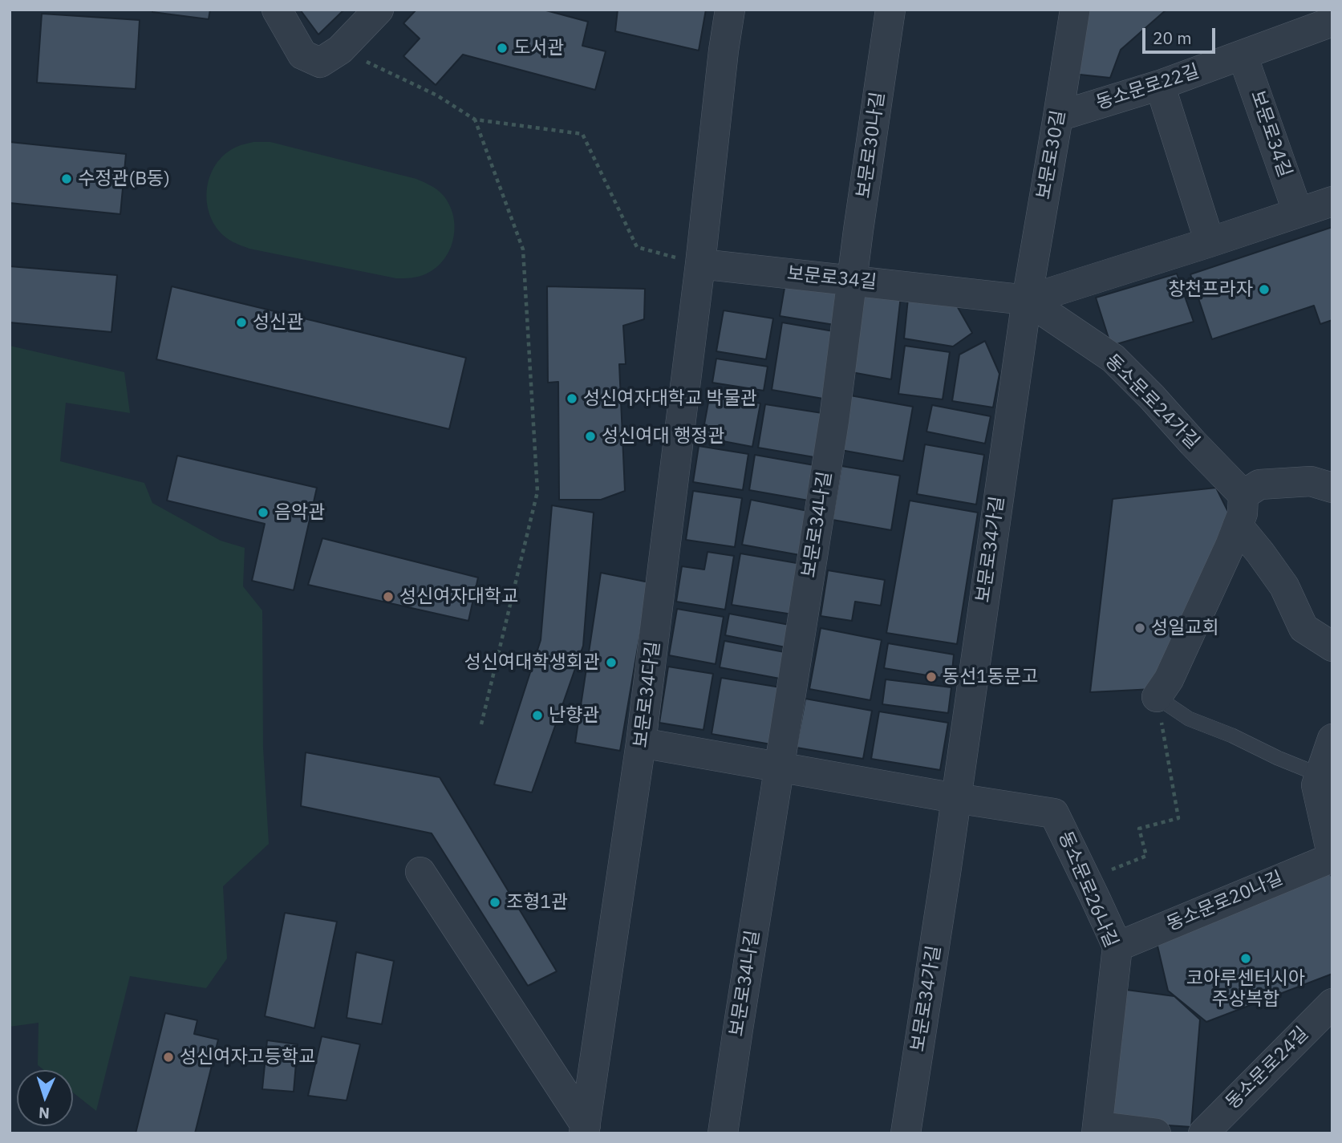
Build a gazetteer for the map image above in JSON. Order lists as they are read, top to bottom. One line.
{"streets":{"street":["동소문로22길","보문로34길","보문로30나길","보문로30길","동소문로24가길","보문로34나길","보문로34가길","보문로34다길","동소문로26나길","동소문로20나길","동소문로24길"]},"crossings":[["동소문로22길","보문로34길"],["동소문로22길","보문로30길"],["보문로34길","보문로30나길"],["보문로34길","보문로30길"],["보문로34길","동소문로24가길"],["보문로34길","보문로34나길"],["보문로34길","보문로34가길"],["보문로34길","보문로34다길"],["보문로30나길","보문로34나길"],["보문로30길","동소문로24가길"],["보문로30길","보문로34가길"],["동소문로24가길","보문로34가길"],["보문로34가길","동소문로26나길"],["동소문로26나길","동소문로20나길"]],"places":["도서관","수정관(B동)","창천프라자","성신관","성신여자대학교 박물관","성신여대 행정관","음악관","성신여자대학교","성일교회","성신여대학생회관","동선1동문고","난향관","조형1관","코아루센터시아 주상복합","성신여자고등학교"],"scale_bar":"20 m","north":"bottom"}
